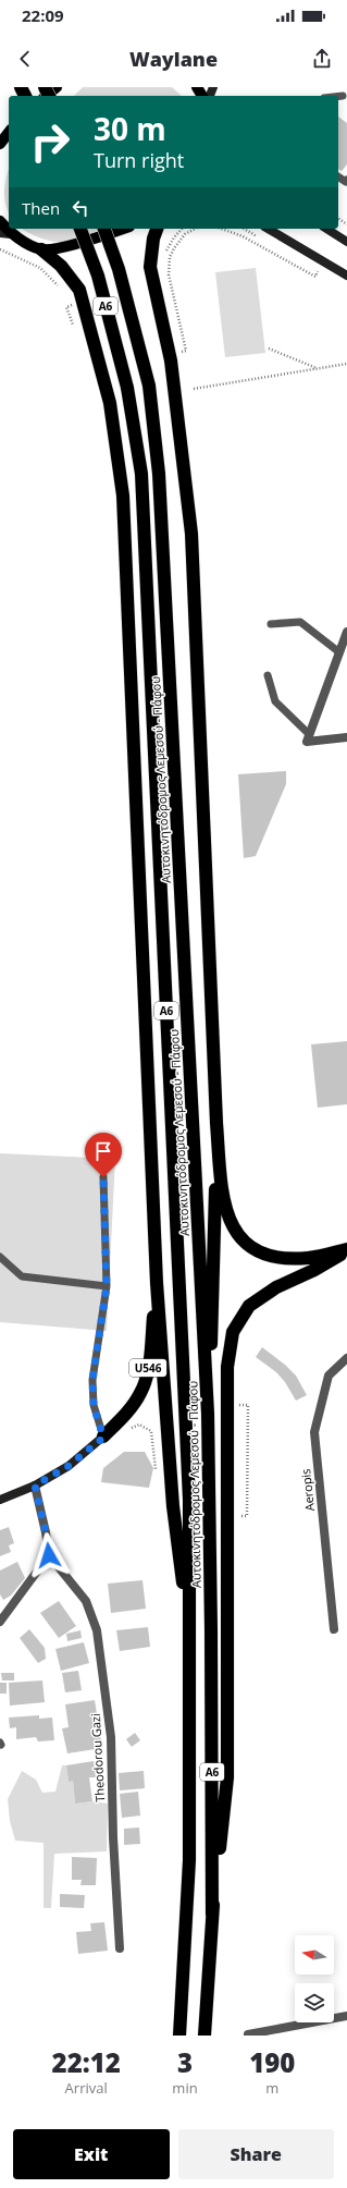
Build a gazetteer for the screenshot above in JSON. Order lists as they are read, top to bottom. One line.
{"streets":{"highway":["A6","Αυτοκινητόδρομος Λεμεσού - Πάφου","U546"],"street":["Aeropis","Theodorou Gazi"]},"crossings":[["A6","Αυτοκινητόδρομος Λεμεσού - Πάφου"]],"north":"left","page":{"status":"22:09","header":"Waylane","turn":["30 m","Turn right"],"then":"Then","eta":["22:12","Arrival","3","min","190","m"],"buttons":["Exit","Share"]}}
